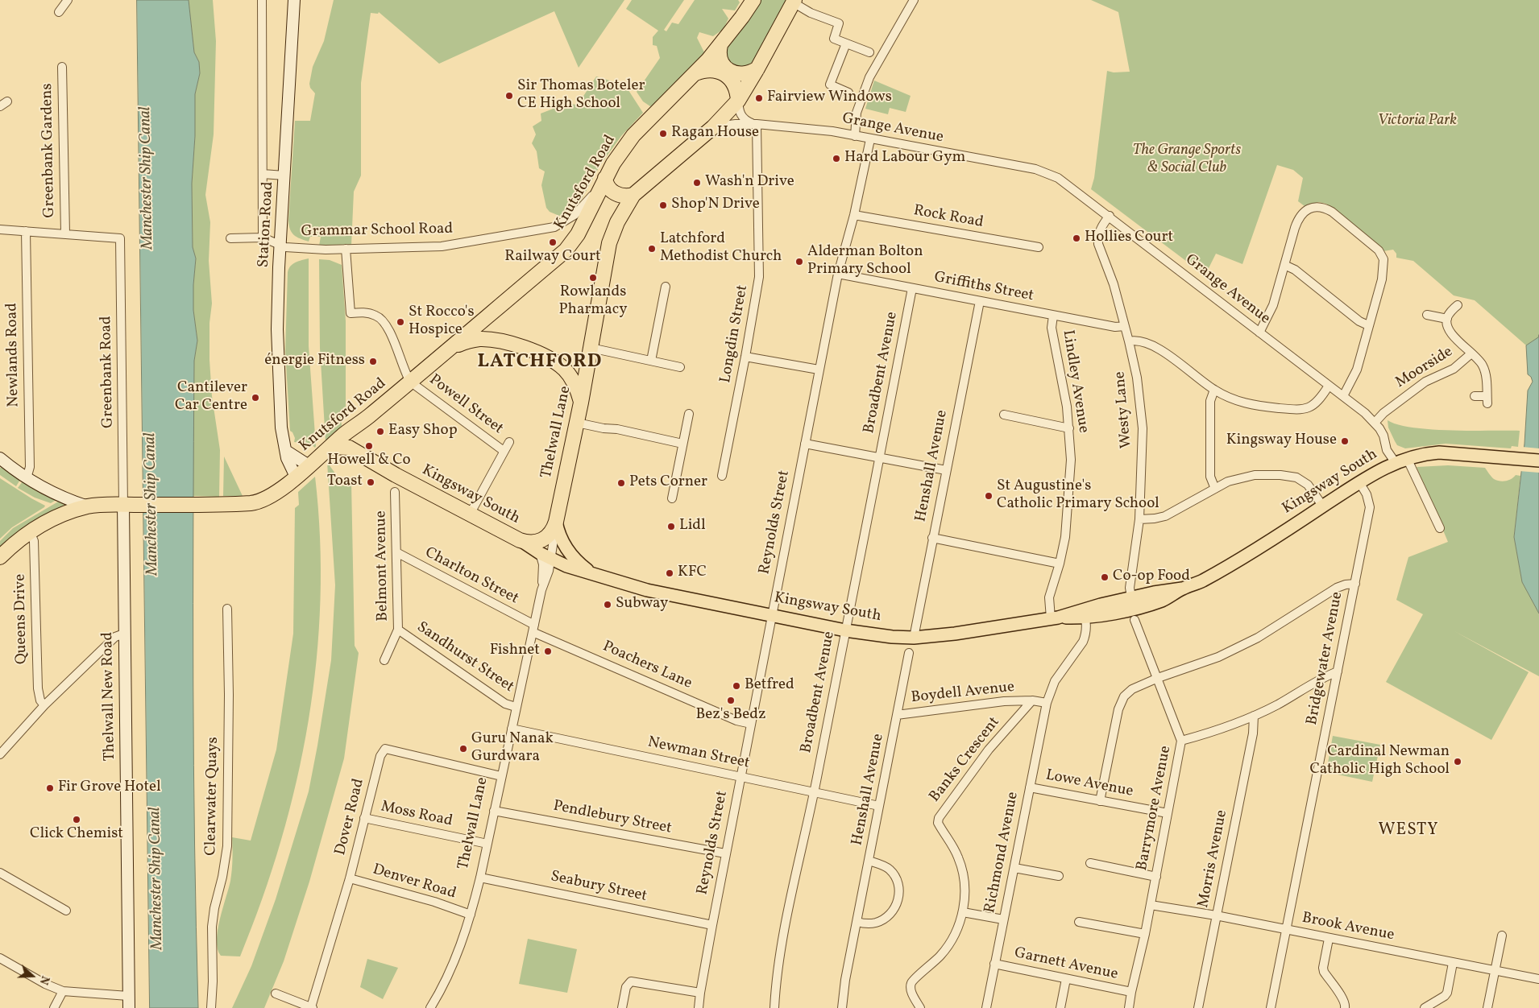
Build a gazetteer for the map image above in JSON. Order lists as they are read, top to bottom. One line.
{"streets":{"highway":["Knutsford Road","Thelwall Lane","Kingsway South"],"main road":["Station Road","Thelwall New Road"],"street":["Grange Avenue","Greenbank Gardens","Rock Road","Grammar School Road","Griffiths Street","Longdin Street","Newlands Road","Moorside","Greenbank Road","Broadbent Avenue","Lindley Avenue","Powell Street","Westy Lane","Henshall Avenue","Reynolds Street","Belmont Avenue","Charlton Street","Queens Drive","Sandhurst Street","Bridgewater Avenue","Poachers Lane","Boydell Avenue","Newman Street","Banks Crescent","Lowe Avenue","Clearwater Quays","Barrymore Avenue","Moss Road","Dover Road","Pendlebury Street","Richmond Avenue","Morris Avenue","Denver Road","Seabury Street","Brook Avenue","Garnett Avenue"]},"crossings":[["Grange Avenue","Longdin Street"],["Grange Avenue","Moorside"],["Grange Avenue","Westy Lane"],["Grange Avenue","Kingsway South"],["Grange Avenue","Reynolds Street"],["Greenbank Gardens","Greenbank Road"],["Knutsford Road","Station Road"],["Knutsford Road","Grammar School Road"],["Knutsford Road","Greenbank Road"],["Knutsford Road","Powell Street"],["Knutsford Road","Thelwall Lane"],["Knutsford Road","Kingsway South"],["Knutsford Road","Queens Drive"],["Knutsford Road","Thelwall New Road"],["Rock Road","Reynolds Street"],["Station Road","Grammar School Road"],["Griffiths Street","Broadbent Avenue"],["Griffiths Street","Lindley Avenue"],["Griffiths Street","Westy Lane"],["Griffiths Street","Henshall Avenue"],["Griffiths Street","Reynolds Street"],["Greenbank Road","Thelwall New Road"],["Broadbent Avenue","Kingsway South"],["Broadbent Avenue","Newman Street"],["Lindley Avenue","Kingsway South"],["Powell Street","Kingsway South"],["Westy Lane","Kingsway South"],["Westy Lane","Barrymore Avenue"],["Thelwall Lane","Kingsway South"],["Thelwall Lane","Charlton Street"],["Thelwall Lane","Sandhurst Street"],["Thelwall Lane","Poachers Lane"],["Thelwall Lane","Newman Street"],["Thelwall Lane","Moss Road"],["Thelwall Lane","Dover Road"],["Thelwall Lane","Pendlebury Street"],["Thelwall Lane","Denver Road"],["Thelwall Lane","Seabury Street"],["Henshall Avenue","Kingsway South"],["Henshall Avenue","Boydell Avenue"],["Henshall Avenue","Newman Street"],["Kingsway South","Reynolds Street"],["Kingsway South","Bridgewater Avenue"],["Kingsway South","Barrymore Avenue"],["Kingsway South","Richmond Avenue"],["Reynolds Street","Poachers Lane"],["Reynolds Street","Newman Street"],["Reynolds Street","Pendlebury Street"],["Reynolds Street","Seabury Street"],["Belmont Avenue","Charlton Street"],["Belmont Avenue","Sandhurst Street"],["Charlton Street","Poachers Lane"],["Bridgewater Avenue","Brook Avenue"],["Boydell Avenue","Banks Crescent"],["Lowe Avenue","Barrymore Avenue"],["Lowe Avenue","Richmond Avenue"],["Barrymore Avenue","Brook Avenue"],["Barrymore Avenue","Garnett Avenue"],["Moss Road","Dover Road"],["Dover Road","Denver Road"],["Richmond Avenue","Garnett Avenue"],["Morris Avenue","Brook Avenue"]],"districts":["LATCHFORD","WESTY"],"water":["Manchester Ship Canal"],"parks":["Victoria Park","The Grange Sports & Social Club"],"places":["Sir Thomas Boteler CE High School","Fairview Windows","Ragan House","Hard Labour Gym","Wash'n Drive","Shop'N Drive","Hollies Court","Railway Court","Latchford Methodist Church","Alderman Bolton Primary School","Rowlands Pharmacy","St Rocco's Hospice","énergie Fitness","Cantilever Car Centre","Easy Shop","Kingsway House","Howell & Co","Toast","Pets Corner","St Augustine's Catholic Primary School","Lidl","KFC","Co-op Food","Subway","Fishnet","Betfred","Bez's Bedz","Guru Nanak Gurdwara","Cardinal Newman Catholic High School","Fir Grove Hotel","Click Chemist"],"north":"right"}
